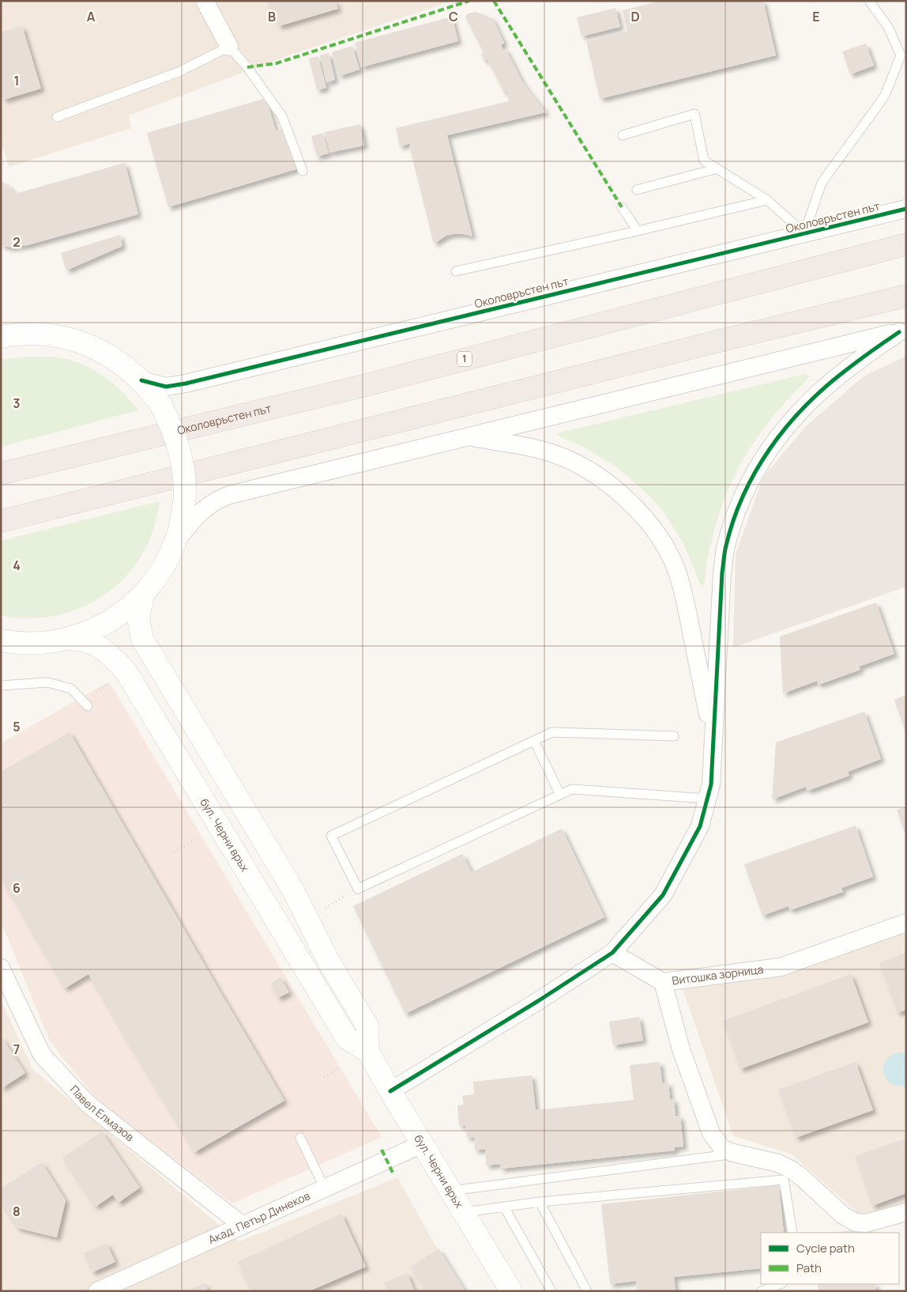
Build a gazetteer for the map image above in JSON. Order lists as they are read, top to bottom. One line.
{"streets":{"highway":["Околовръстен път","1"],"main road":["бул. Черни връх"],"street":["Витошка зорница","Павел Елмазов","Акад. Петър Динеков"]},"crossings":[["бул. Черни връх","Акад. Петър Динеков"],["Павел Елмазов","Акад. Петър Динеков"]],"legend":["Cycle path","Path"],"grid":{"columns":["A","B","C","D","E"],"rows":["1","2","3","4","5","6","7","8"]}}
